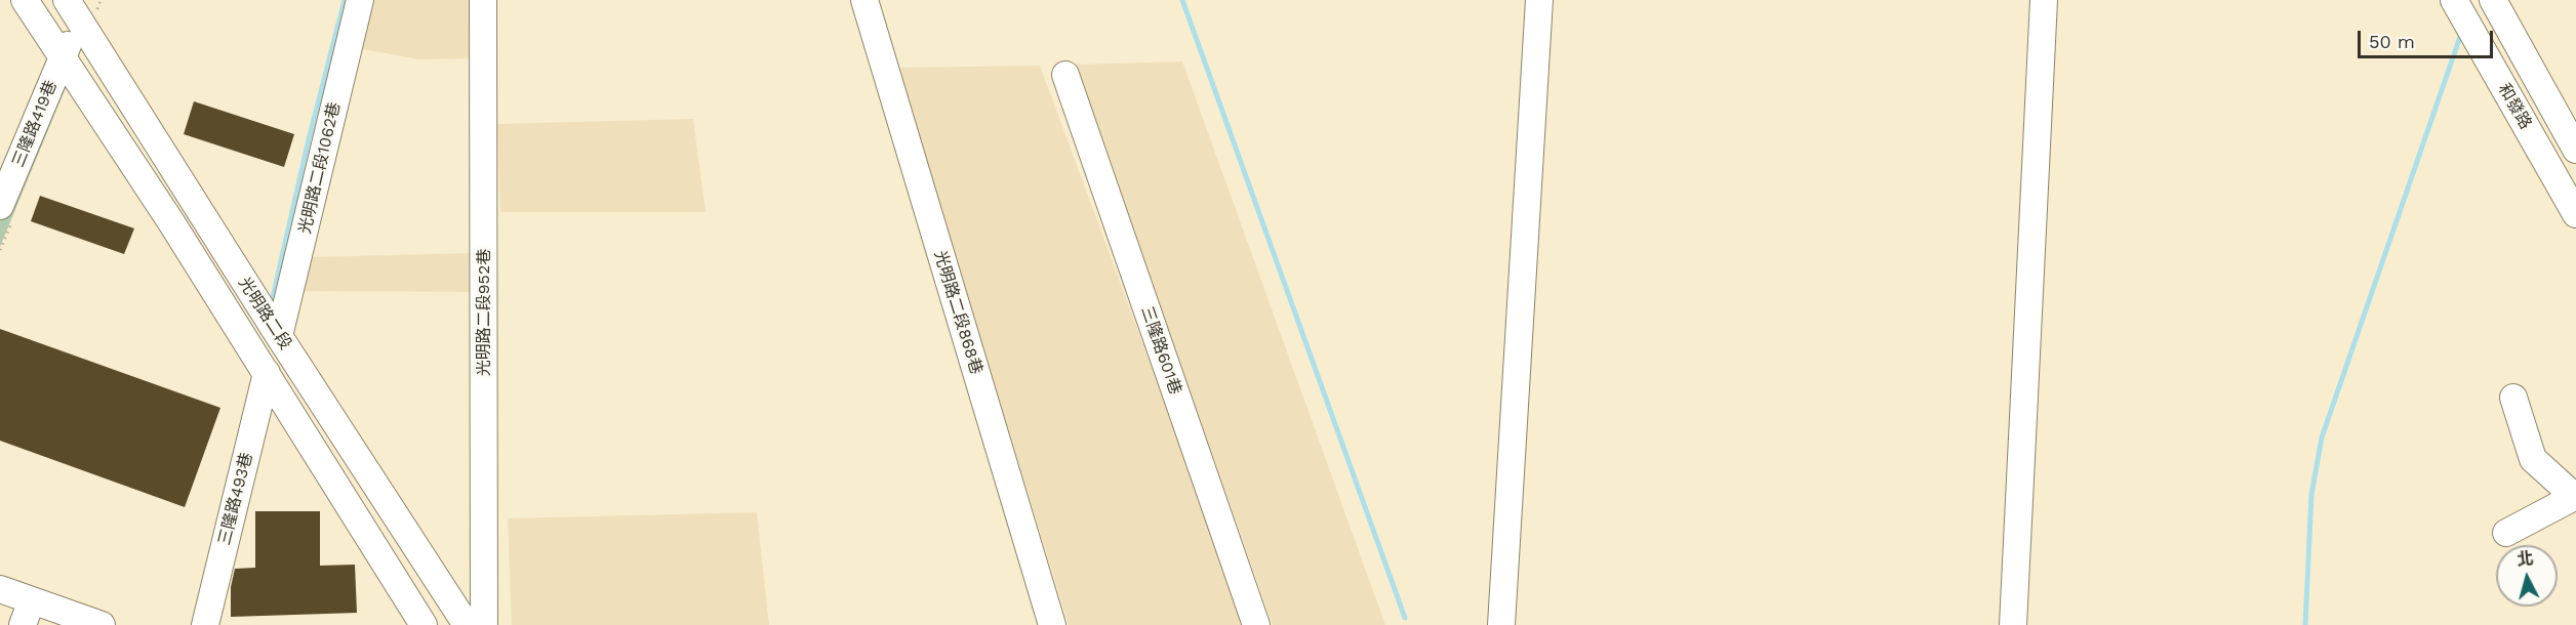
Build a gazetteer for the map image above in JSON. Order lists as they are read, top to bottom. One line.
{"streets":{"street":["和發路","三隆路419巷","光明路二段1062巷","光明路二段952巷","光明路二段868巷","光明路二段","三隆路601巷","三隆路493巷"]},"crossings":[["三隆路419巷","光明路二段"],["光明路二段1062巷","光明路二段"],["光明路二段","三隆路493巷"]],"scale_bar":"50 m","north":"top"}
